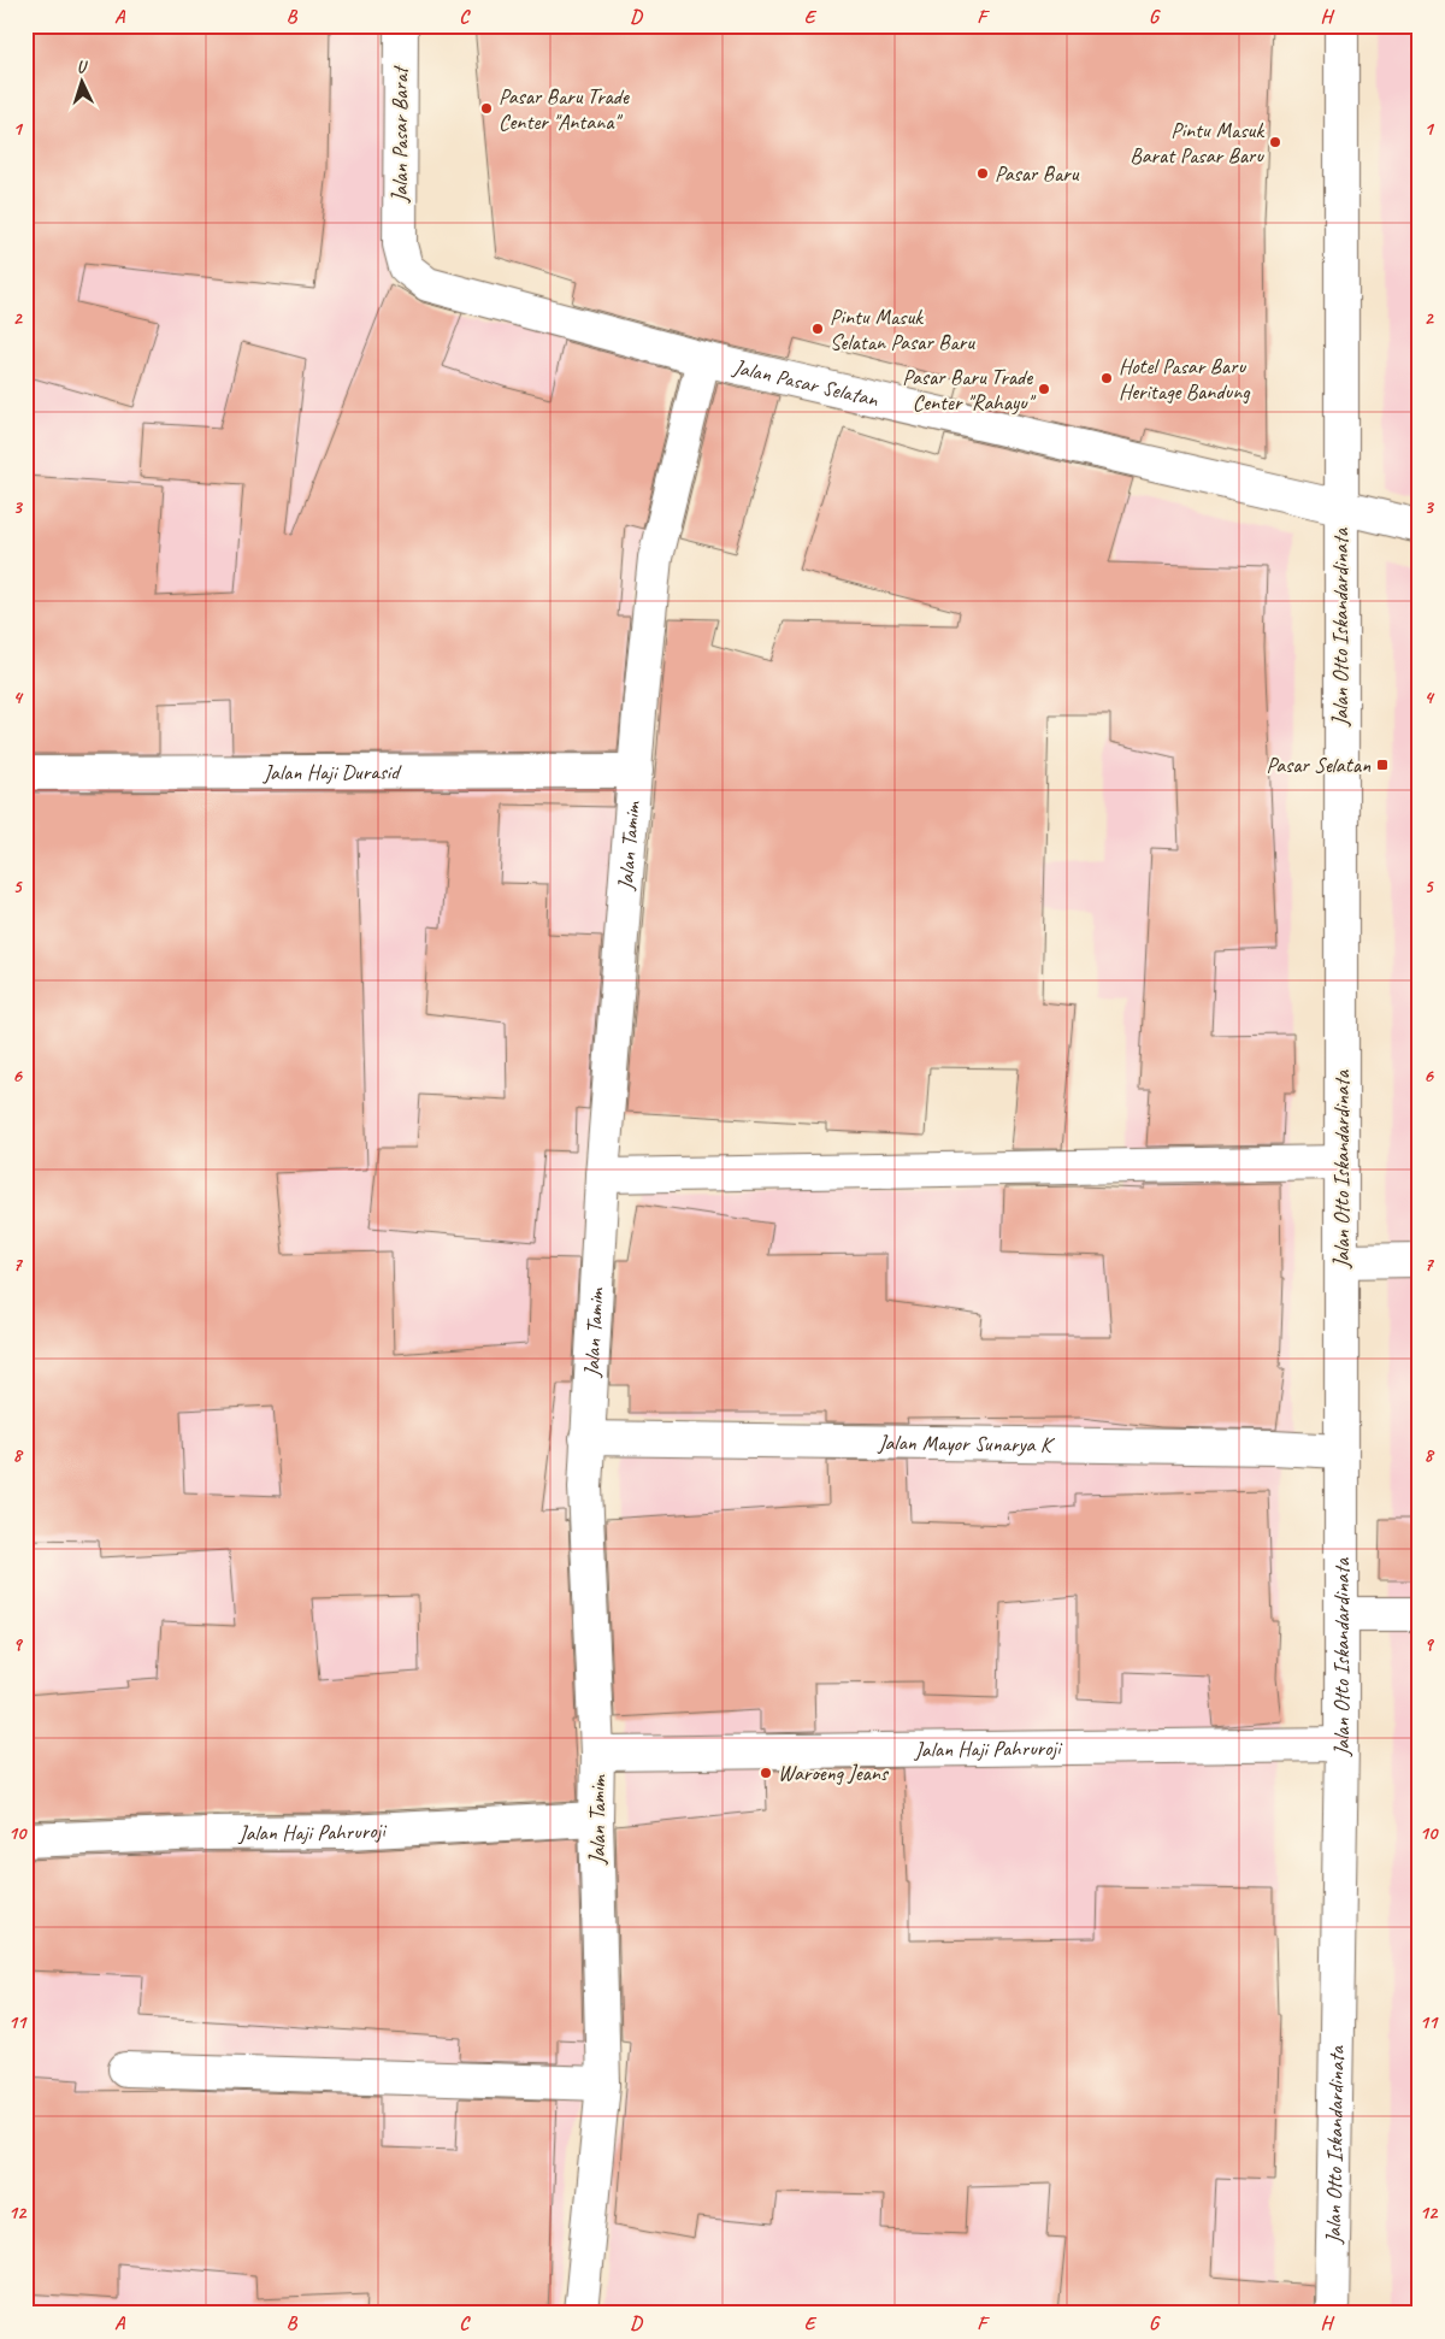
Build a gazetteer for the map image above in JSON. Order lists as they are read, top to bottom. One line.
{"streets":{"street":["Jalan Pasar Barat","Jalan Pasar Selatan","Jalan Otto Iskandardinata","Jalan Haji Durasid","Jalan Tamim","Jalan Mayor Sunarya K","Jalan Haji Pahruroji"]},"crossings":[["Jalan Pasar Barat","Jalan Pasar Selatan"],["Jalan Pasar Selatan","Jalan Otto Iskandardinata"],["Jalan Pasar Selatan","Jalan Tamim"],["Jalan Otto Iskandardinata","Jalan Mayor Sunarya K"],["Jalan Otto Iskandardinata","Jalan Haji Pahruroji"],["Jalan Haji Durasid","Jalan Tamim"],["Jalan Tamim","Jalan Mayor Sunarya K"],["Jalan Tamim","Jalan Haji Pahruroji"]],"places":{"other":["Pasar Baru Trade Center \"Antana\"","Pintu Masuk Barat Pasar Baru","Pasar Baru","Pintu Masuk Selatan Pasar Baru","Hotel Pasar Baru Heritage Bandung","Pasar Baru Trade Center \"Rahayu\"","Waroeng Jeans"],"transit":["Pasar Selatan"]},"north":"top","grid":{"columns":["A","B","C","D","E","F","G","H"],"rows":["1","2","3","4","5","6","7","8","9","10","11","12"]}}
